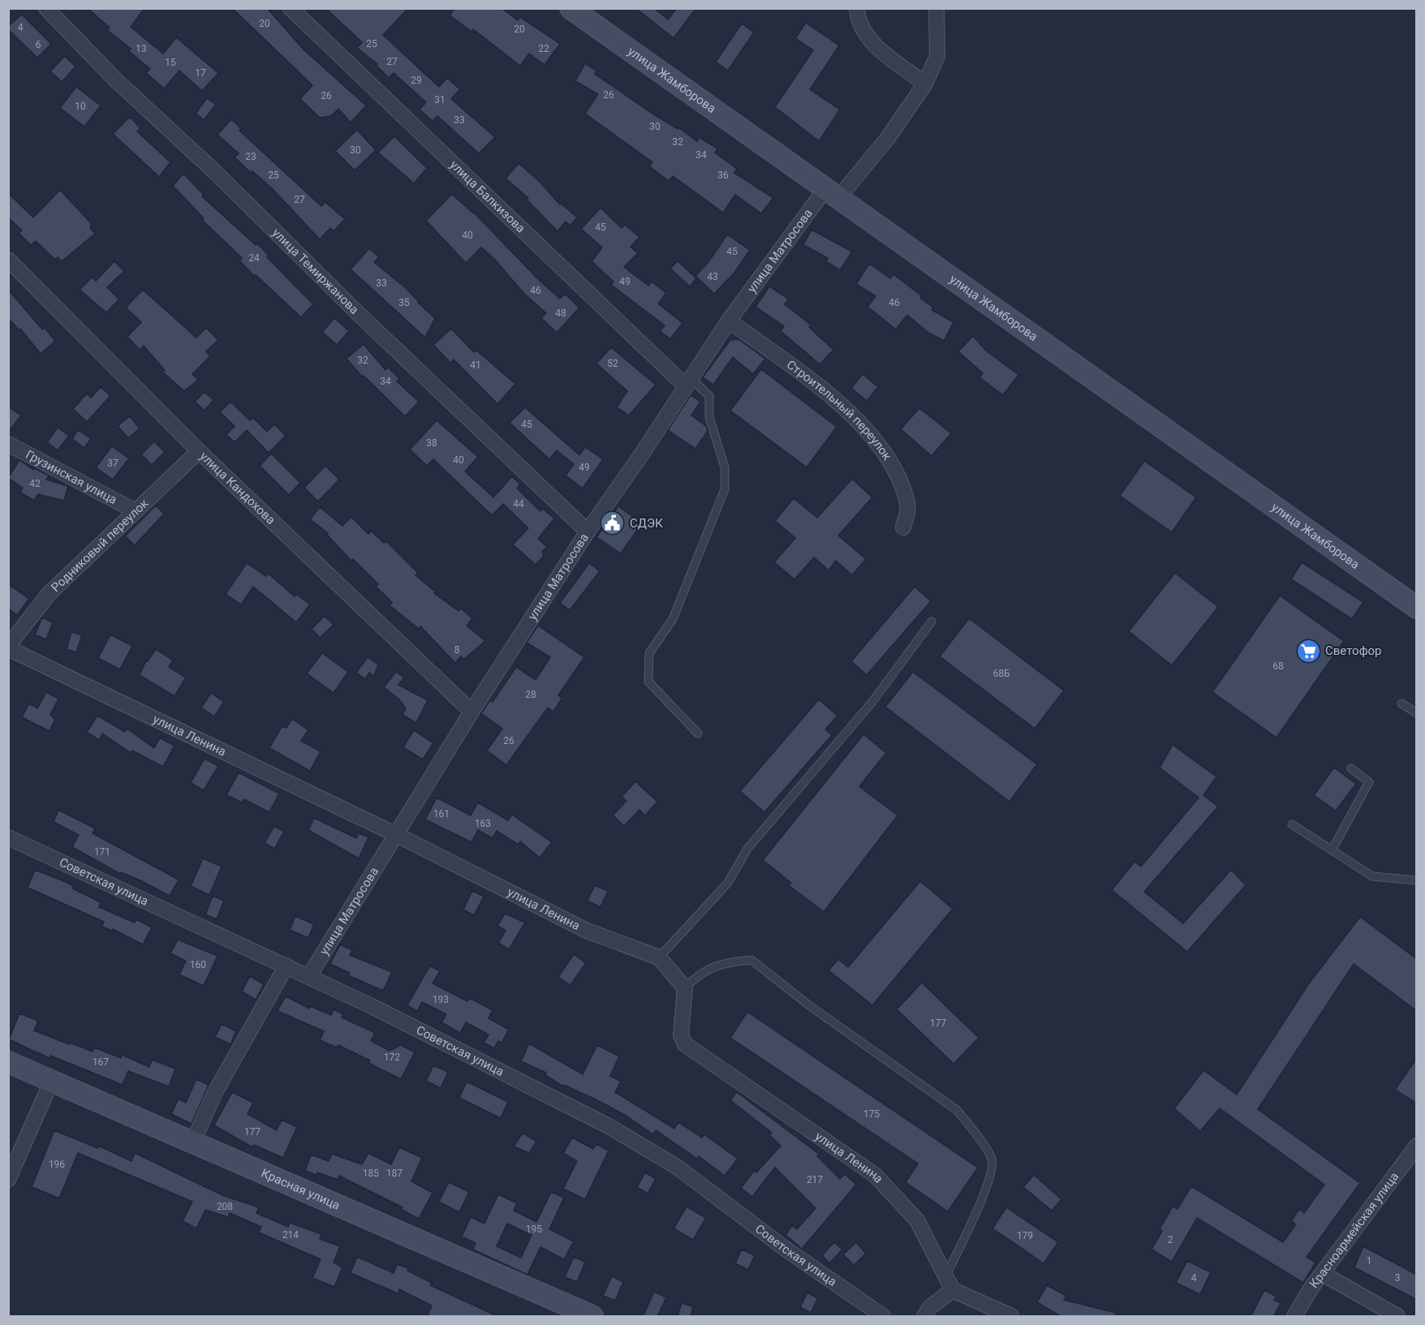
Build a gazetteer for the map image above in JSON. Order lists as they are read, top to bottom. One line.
{"streets":{"street":["улица Жамборова","улица Балкизова","улица Матросова","улица Темиржанова","Строительный переулок","Грузинская улица","улица Кандохова","Родниковый переулок","улица Ленина","Советская улица","Красная улица","Красноармейская улица"]},"crossings":[["улица Жамборова","улица Матросова"],["улица Балкизова","улица Матросова"],["улица Матросова","улица Темиржанова"],["улица Матросова","Строительный переулок"],["улица Матросова","улица Кандохова"],["улица Матросова","улица Ленина"],["улица Матросова","Советская улица"],["Грузинская улица","Родниковый переулок"],["улица Кандохова","Родниковый переулок"],["Родниковый переулок","улица Ленина"]],"places":{"public building":["СДЭК"],"supermarket":["Светофор"]},"house_numbers":["20","4","20","25","6","13","22","27","15","17","29","26","26","31","10","33","30","32","30","34","23","25","36","27","45","40","45","24","43","49","33","46","35","46","48","32","52","41","34","45","38","40","37","49","42","44","8","68","68Б","28","26","161","163","171","160","193","177","172","167","175","177","196","185","187","217","208","195","214","179","2","1","4","3"]}
